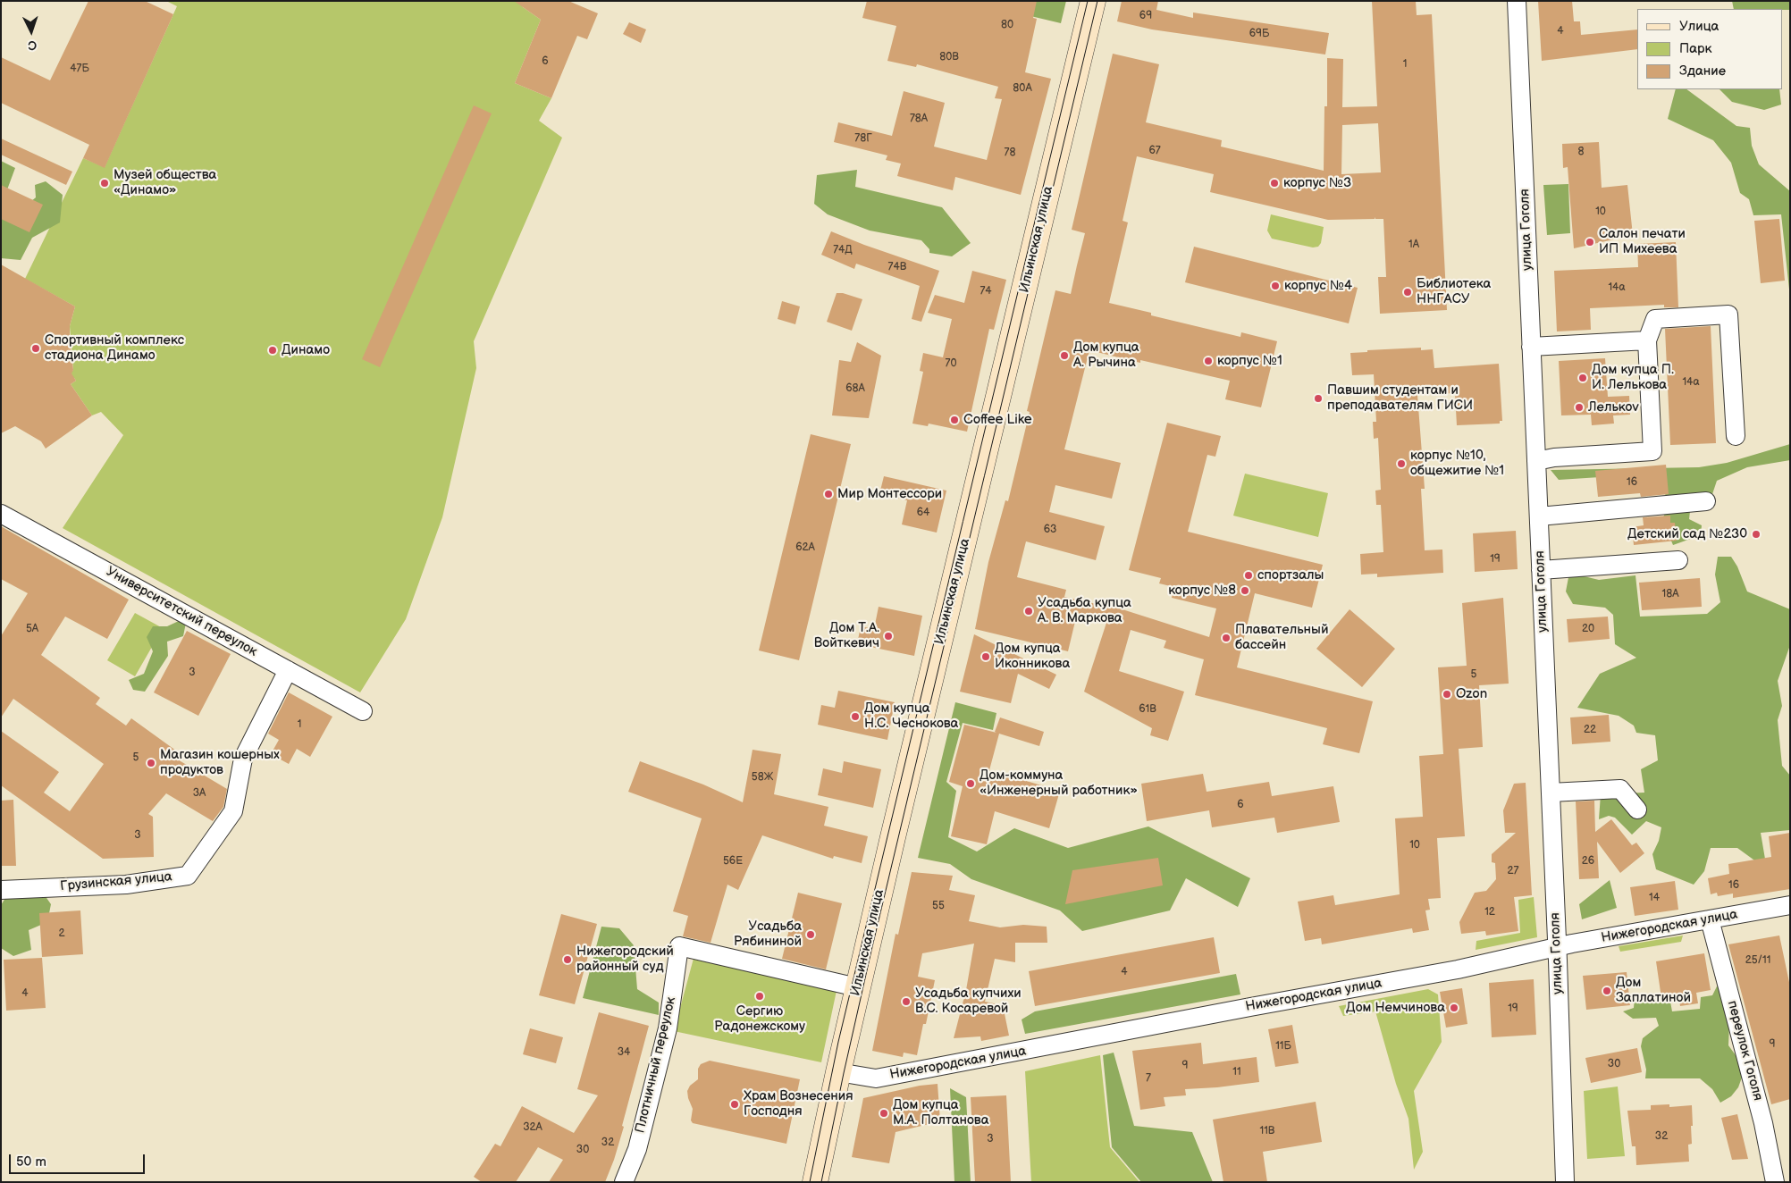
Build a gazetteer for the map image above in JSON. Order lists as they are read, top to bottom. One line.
{"streets":{"street":["улица Гоголя","Ильинская улица","Университетский переулок","Грузинская улица","Нижегородская улица","переулок Гоголя","Плотничный переулок"]},"crossings":[["улица Гоголя","Нижегородская улица"],["Ильинская улица","Нижегородская улица"],["Ильинская улица","Плотничный переулок"],["Университетский переулок","Грузинская улица"],["Нижегородская улица","переулок Гоголя"]],"places":["Музей общества «Динамо»","корпус №3","Салон печати ИП Михеева","корпус №4","Библиотека ННГАСУ","Спортивный комплекс стадиона Динамо","Динамо","Дом купца А. Рычина","корпус №1","Дом купца П. И. Лелькова","Павшим студентам и преподавателям ГИСИ","Лелькоv","Coffee Like","корпус №10, общежитие №1","Мир Монтессори","Детский сад №230","спортзалы","корпус №8","Усадьба купца А. В. Маркова","Дом Т.А. Войткевич","Плавательный бассейн","Дом купца Иконникова","Ozon","Дом купца Н.С. Чеснокова","Магазин кошерных продуктов","Дом-коммуна «Инженерный работник»","Усадьба Рябининой","Нижегородский районный суд","Дом Заплатиной","Сергию Радонежскому","Усадьба купчихи В.С. Косаревой","Дом Немчинова","Храм Вознесения Господня","Дом купца М.А. Полтанова"],"house_numbers":["69","80","4","69Б","80В","6","1","47Б","80А","78А","78Г","67","8","78","10","1А","74Д","74В","14а","74","70","14а","68А","16","64","63","62А","19","18А","5А","20","3","5","61В","1","22","5","58Ж","3А","6","3","10","56Е","26","27","16","14","55","12","2","25/11","4","4","19","9","11Б","34","30","9","11","7","32А","11В","32","3","32","30"],"legend":["Улица","Парк","Здание"],"scale_bar":"50 m","north":"bottom"}
